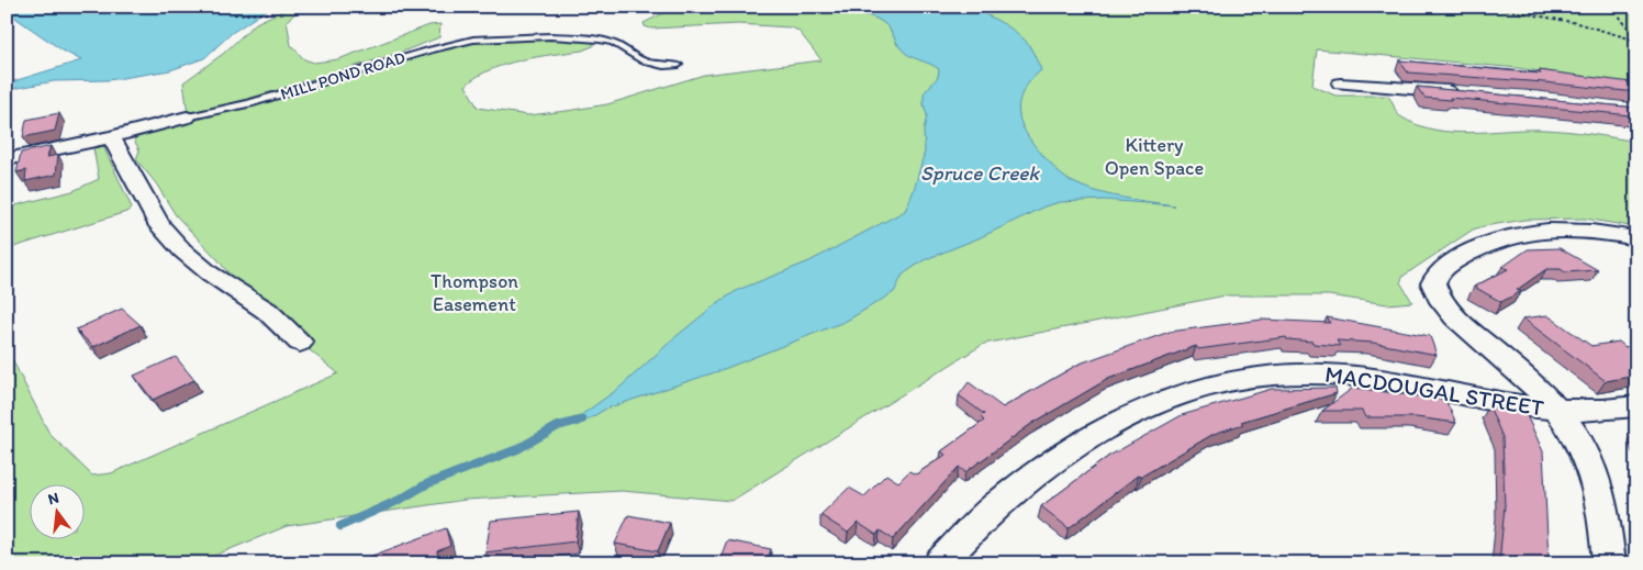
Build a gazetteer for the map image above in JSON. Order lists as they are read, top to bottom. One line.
{"streets":{"street":["MILL POND ROAD","MACDOUGAL STREET"]},"water":["Spruce Creek"],"parks":["Kittery Open Space","Thompson Easement"],"north":"top"}
